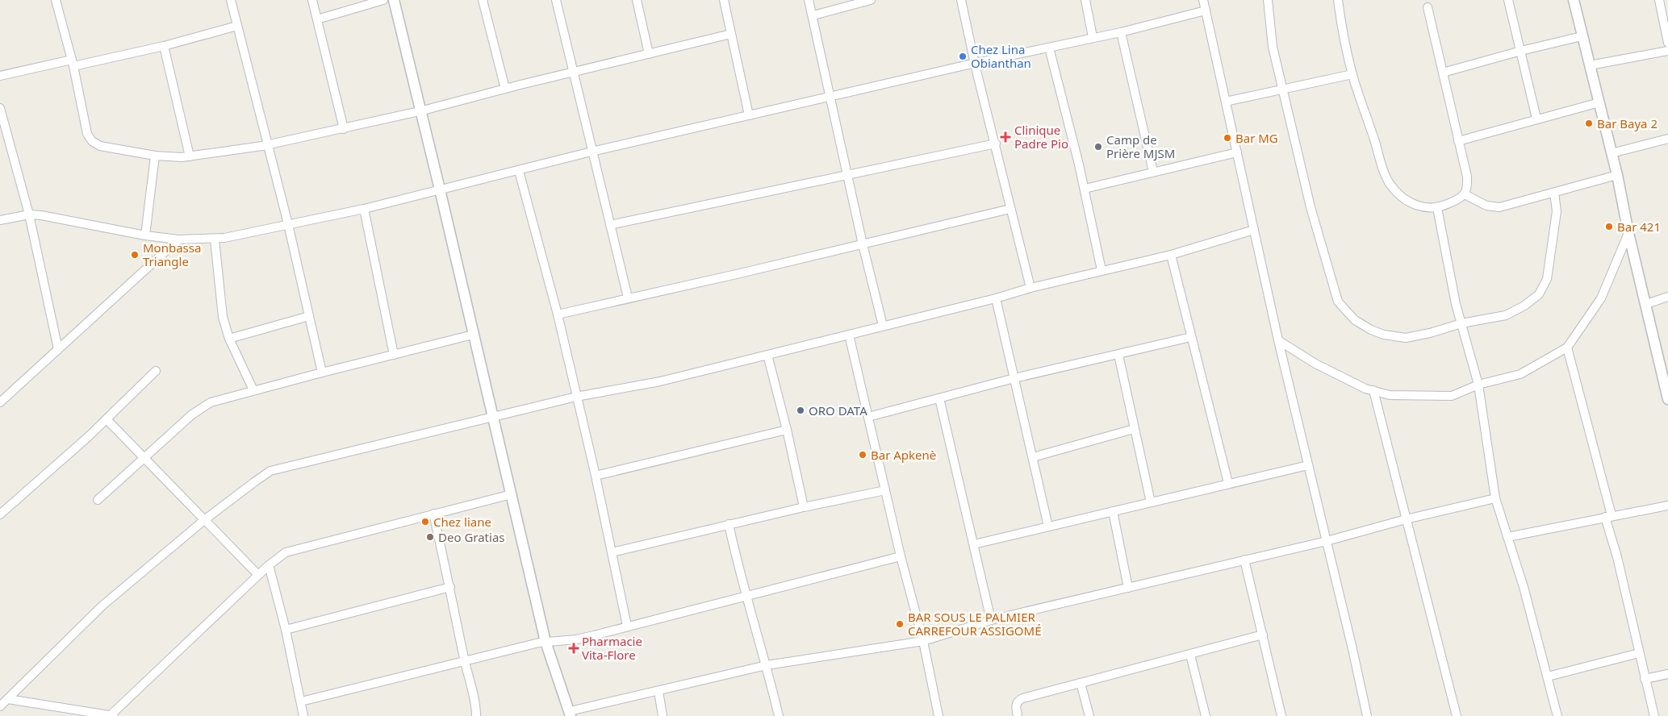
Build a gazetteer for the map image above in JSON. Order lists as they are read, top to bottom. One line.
{"places":{"other":["Chez Lina Obianthan","Bar Baya 2","Bar MG","Camp de Prière MJSM","Bar 421","Monbassa Triangle","ORO DATA","Bar Apkenè","Chez liane","Deo Gratias","BAR SOUS LE PALMIER CARREFOUR ASSIGOMÉ"],"health":["Clinique Padre Pio","Pharmacie Vita-Flore"]}}
